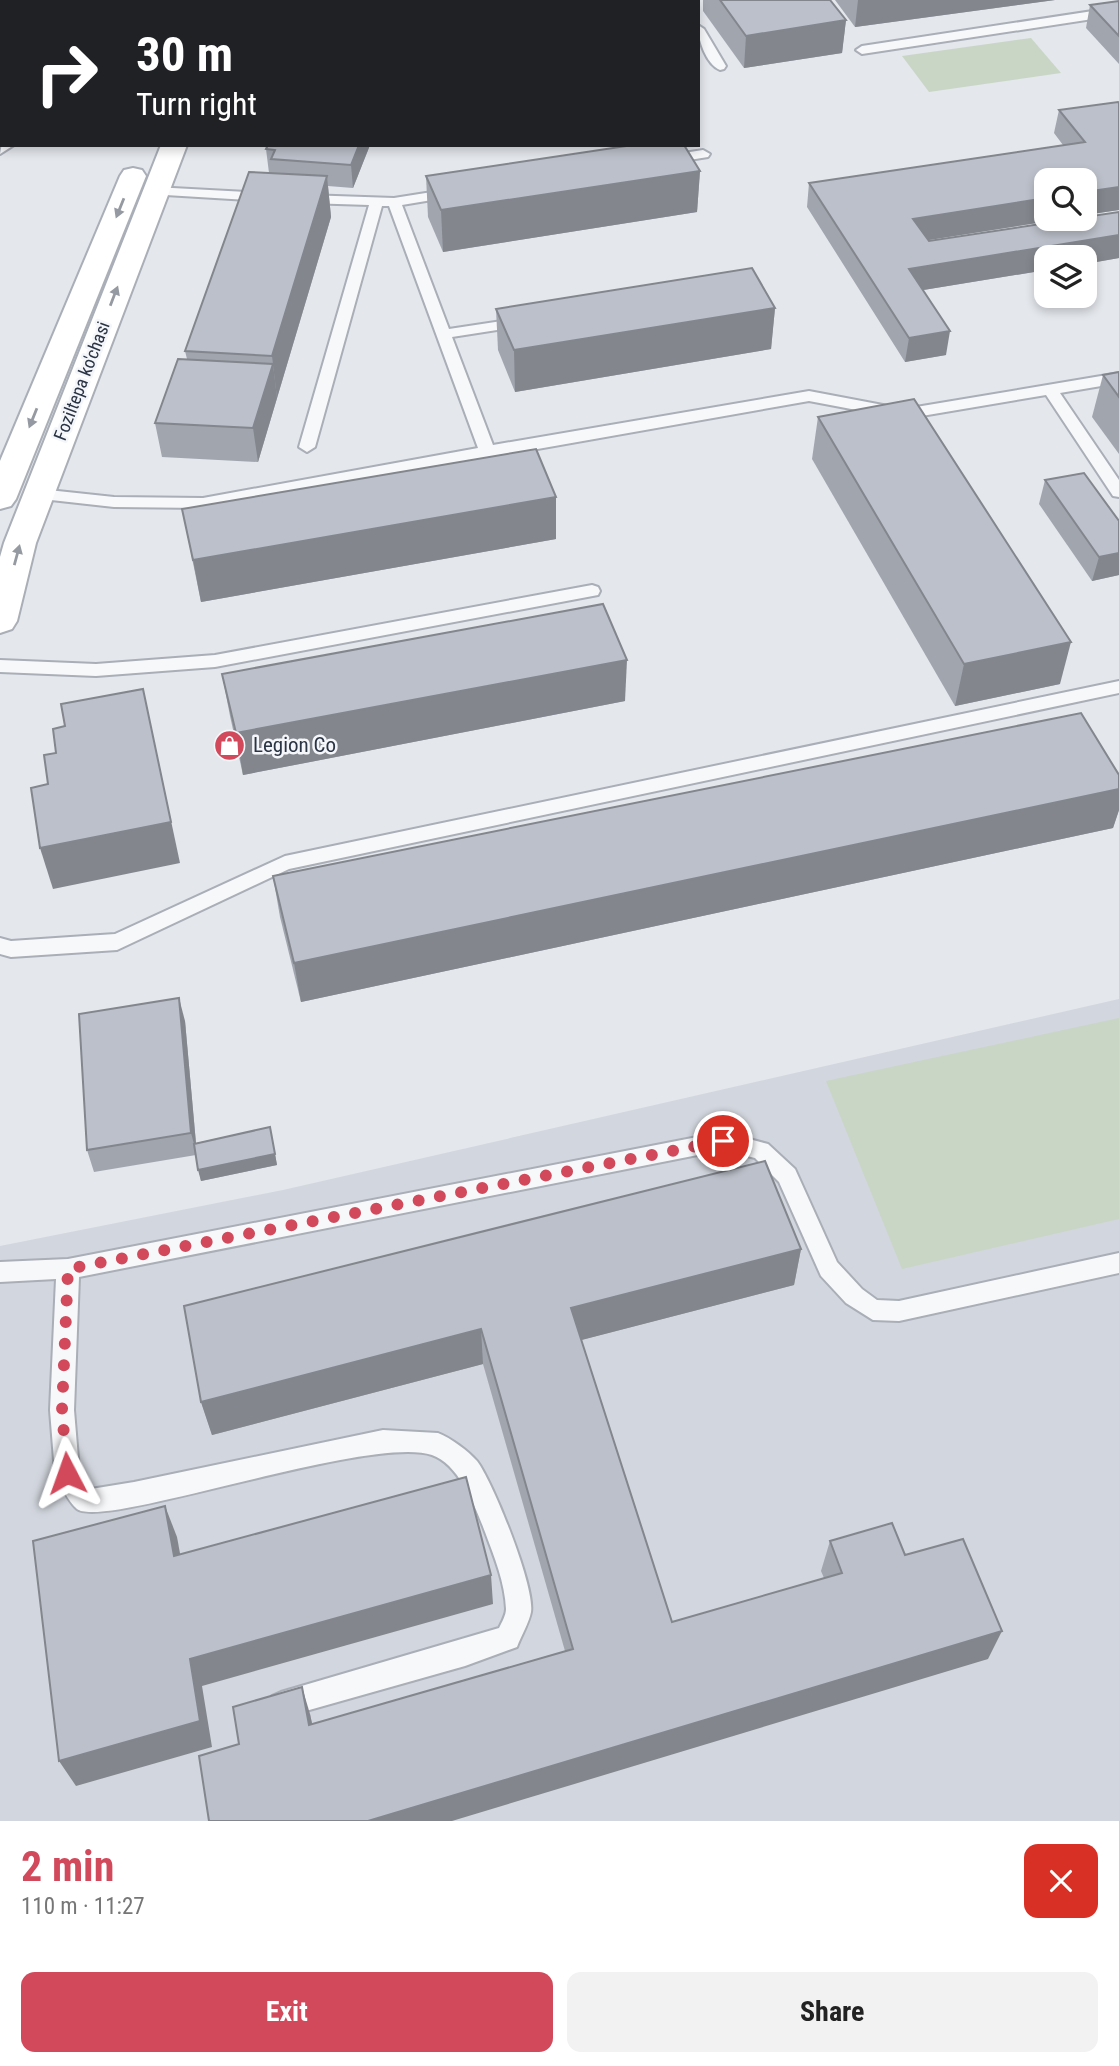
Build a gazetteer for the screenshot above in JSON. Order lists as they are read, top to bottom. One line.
{"streets":{"main road":["Foziltepa ko'chasi"]},"places":{"shop":["Legion Co"]},"page":{"turn":["30 m","Turn right"],"heading":["2 min","110 m · 11:27"],"buttons":["Exit","Share"]}}
